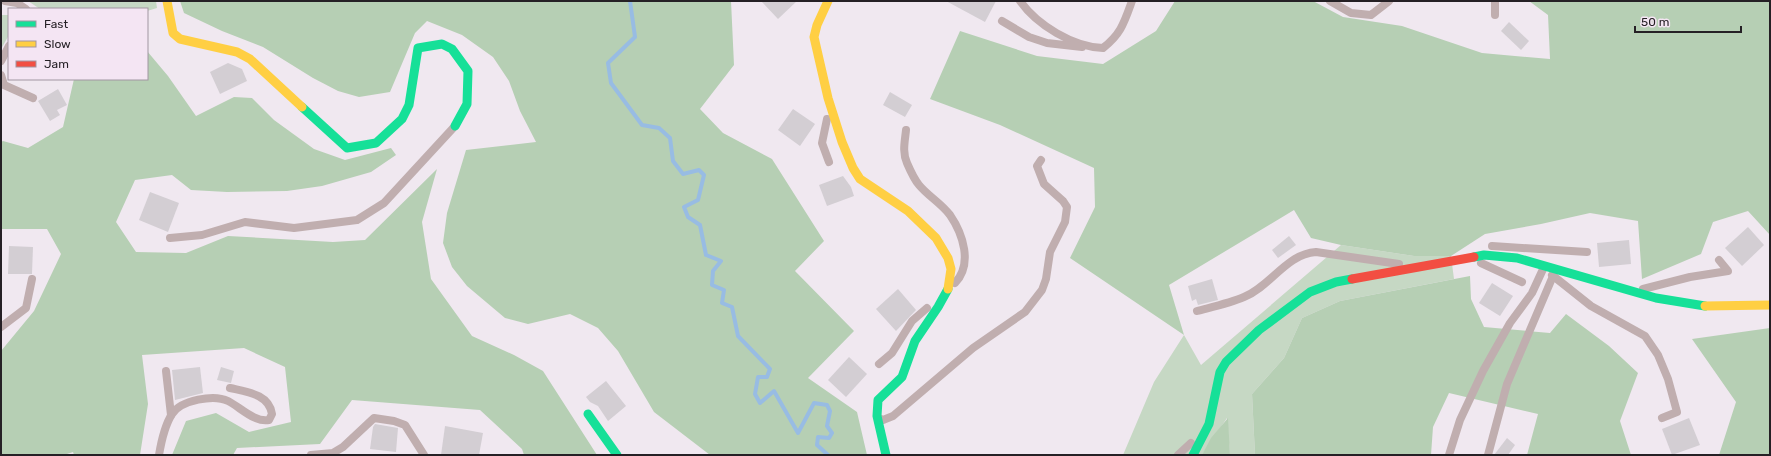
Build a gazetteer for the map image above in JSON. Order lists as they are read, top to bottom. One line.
{"legend":["Fast","Slow","Jam"],"scale_bar":"50 m"}
